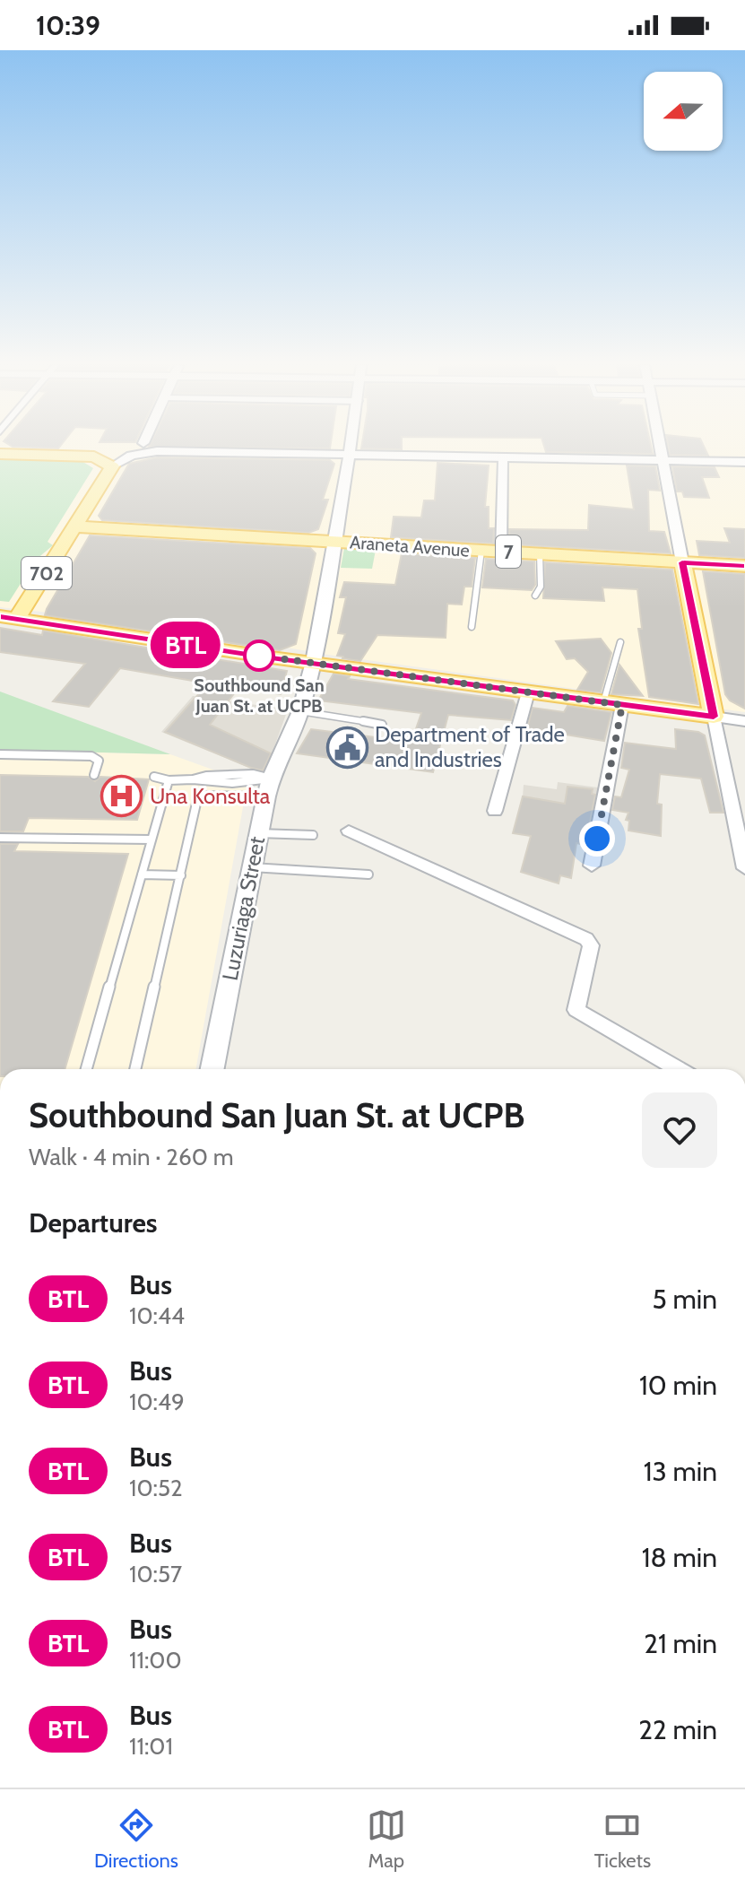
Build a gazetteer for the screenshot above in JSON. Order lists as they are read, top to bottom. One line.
{"streets":{"main road":["Araneta Avenue","7","702"],"street":["Luzuriaga Street"]},"crossings":[["Araneta Avenue","702"],["Araneta Avenue","Luzuriaga Street"]],"places":{"other":["Southbound San Juan St. at UCPB"],"public building":["Department of Trade and Industries"],"hospital":["Una Konsulta"]},"lines":["bus line BTL"],"north":"left","page":{"status":"10:39","on_map":"BTL","heading":[["Southbound San Juan St. at UCPB","Walk · 4 min · 260 m"],"Departures"],"list":[{"mark":"BTL","name":"Bus","note":"10:44","value":"5 min"},{"mark":"BTL","name":"Bus","note":"10:49","value":"10 min"},{"mark":"BTL","name":"Bus","note":"10:52","value":"13 min"},{"mark":"BTL","name":"Bus","note":"10:57","value":"18 min"},{"mark":"BTL","name":"Bus","note":"11:00","value":"21 min"},{"mark":"BTL","name":"Bus","note":"11:01","value":"22 min"}],"tabs":["Directions","Map","Tickets"]}}
